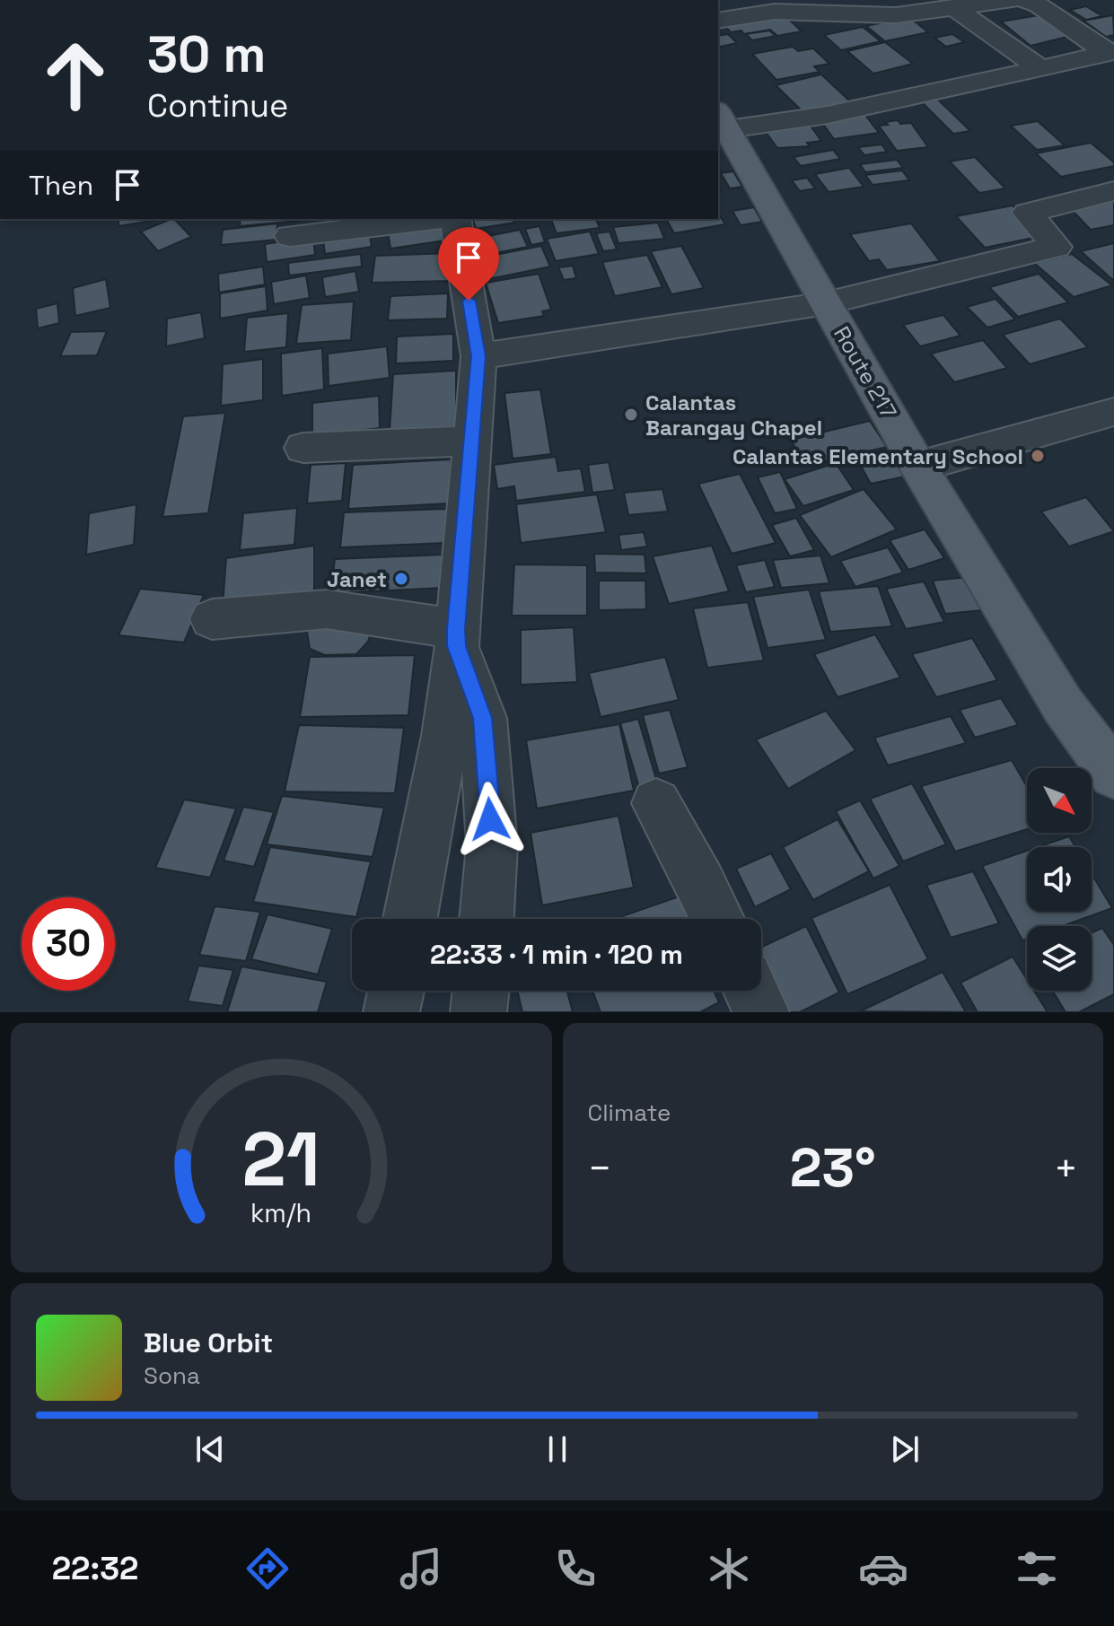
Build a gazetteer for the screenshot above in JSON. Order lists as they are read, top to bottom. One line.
{"streets":{"main road":["Route 217"]},"places":["Calantas Barangay Chapel","Calantas Elementary School","Janet"],"north":"bottom right","page":{"turn":["30 m","Continue"],"then":"Then","limit":"30","trip":"22:33 · 1 min · 120 m","tile":"Climate","heat":["−","23°","+"],"song":["Blue Orbit","Sona"],"tabs":"22:32","gauge":["21","km/h"]}}
